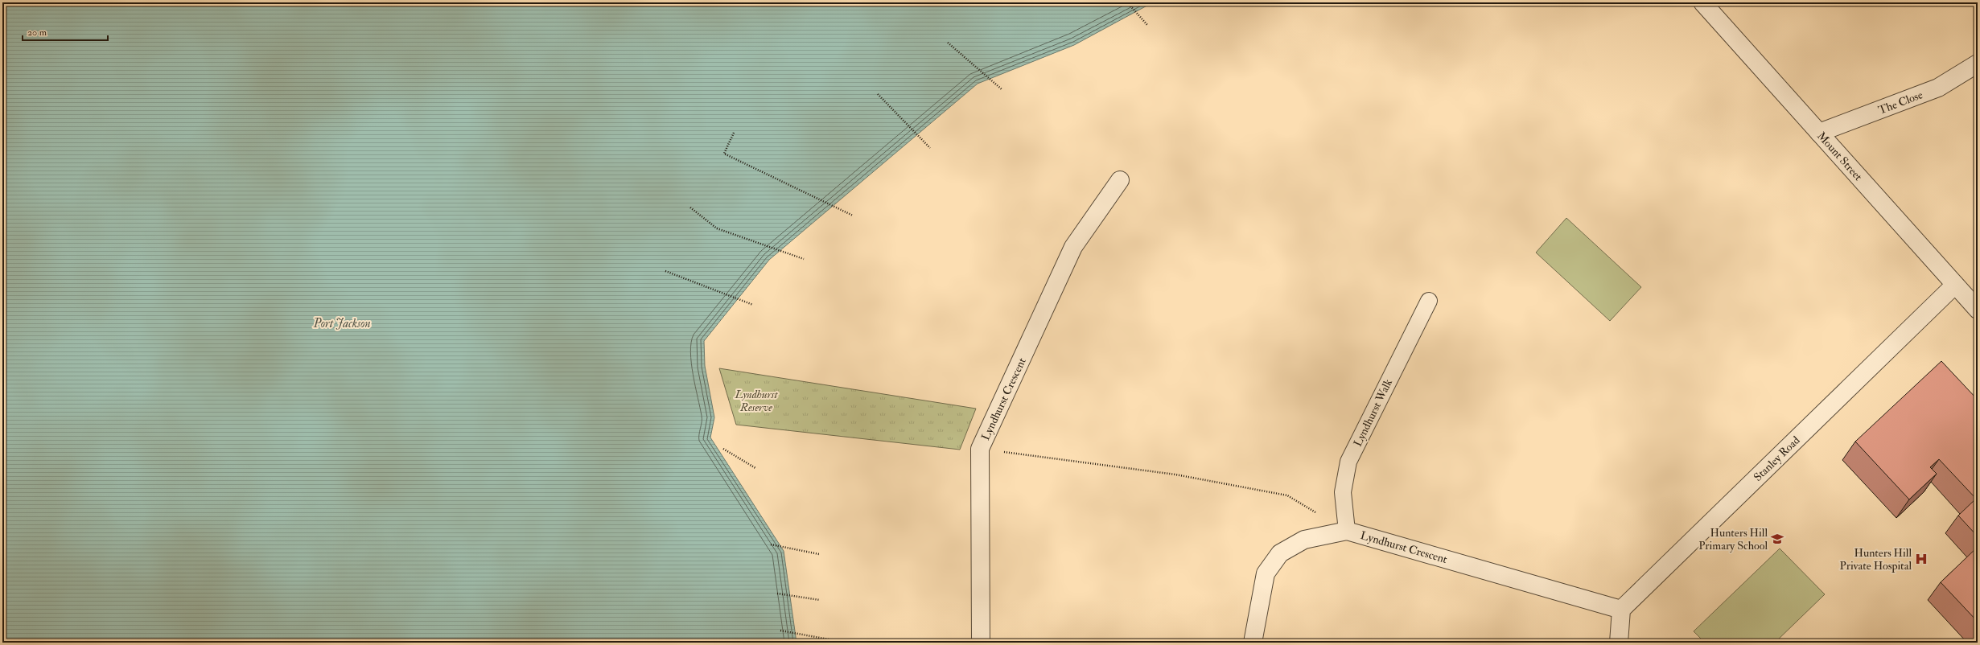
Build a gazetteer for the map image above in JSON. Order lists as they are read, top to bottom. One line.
{"streets":{"street":["The Close","Mount Street","Lyndhurst Crescent","Stanley Road"],"lane":["Lyndhurst Walk"]},"crossings":[["The Close","Mount Street"],["Mount Street","Stanley Road"],["Lyndhurst Crescent","Lyndhurst Walk"],["Lyndhurst Crescent","Stanley Road"]],"water":["Port Jackson"],"parks":["Lyndhurst Reserve"],"places":{"school or university":["Hunters Hill Primary School"],"hospital":["Hunters Hill Private Hospital"]},"scale_bar":"20 m"}
